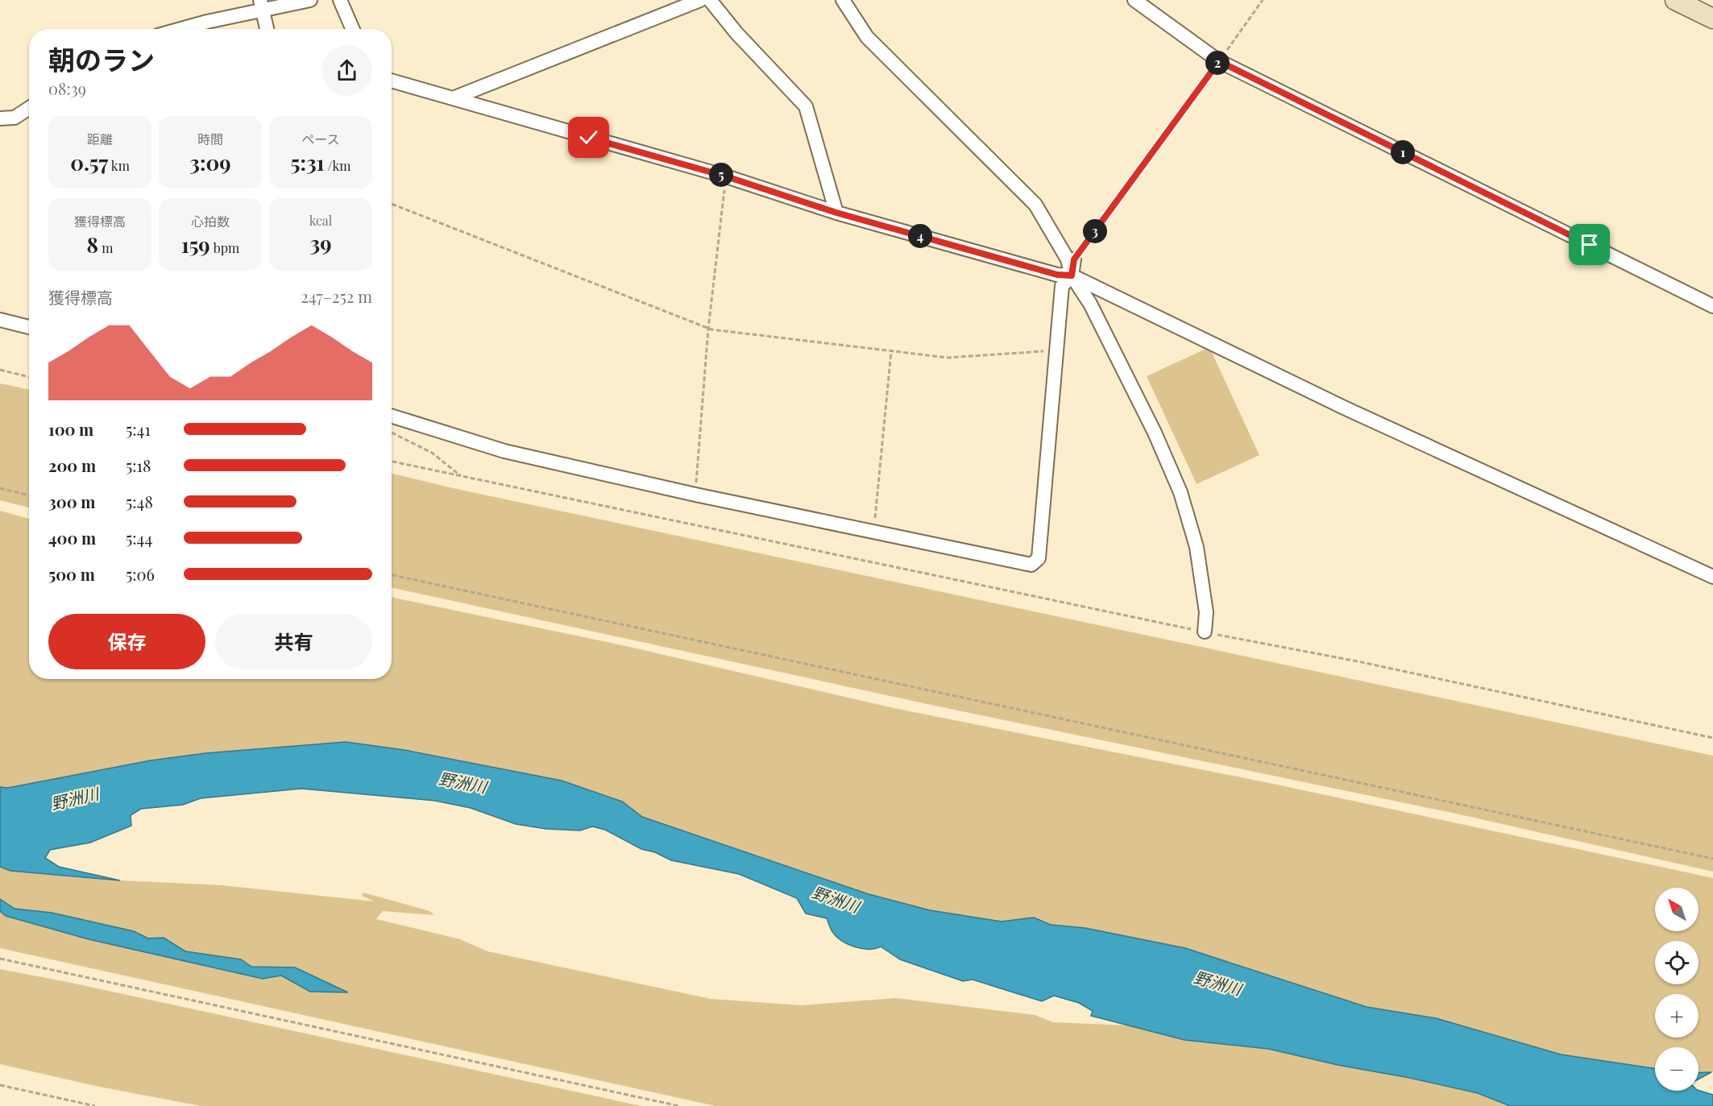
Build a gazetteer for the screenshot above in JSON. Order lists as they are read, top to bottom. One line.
{"water":["野洲川"],"north":"top left","page":{"heading":["朝のラン","08:39"],"pins":["2","1","5","3","4"],"stats":[["距離","0.57 km"],["時間","3:09"],["ペース","5:31 /km"],["獲得標高","8 m"],["心拍数","159 bpm"],["kcal","39"]],"chart":["獲得標高","247–252 m"],"list":[{"name":"100 m","note":"5:41"},{"name":"200 m","note":"5:18"},{"name":"300 m","note":"5:48"},{"name":"400 m","note":"5:44"},{"name":"500 m","note":"5:06"}],"buttons":["保存","共有"],"map_buttons":["+","−"]}}
